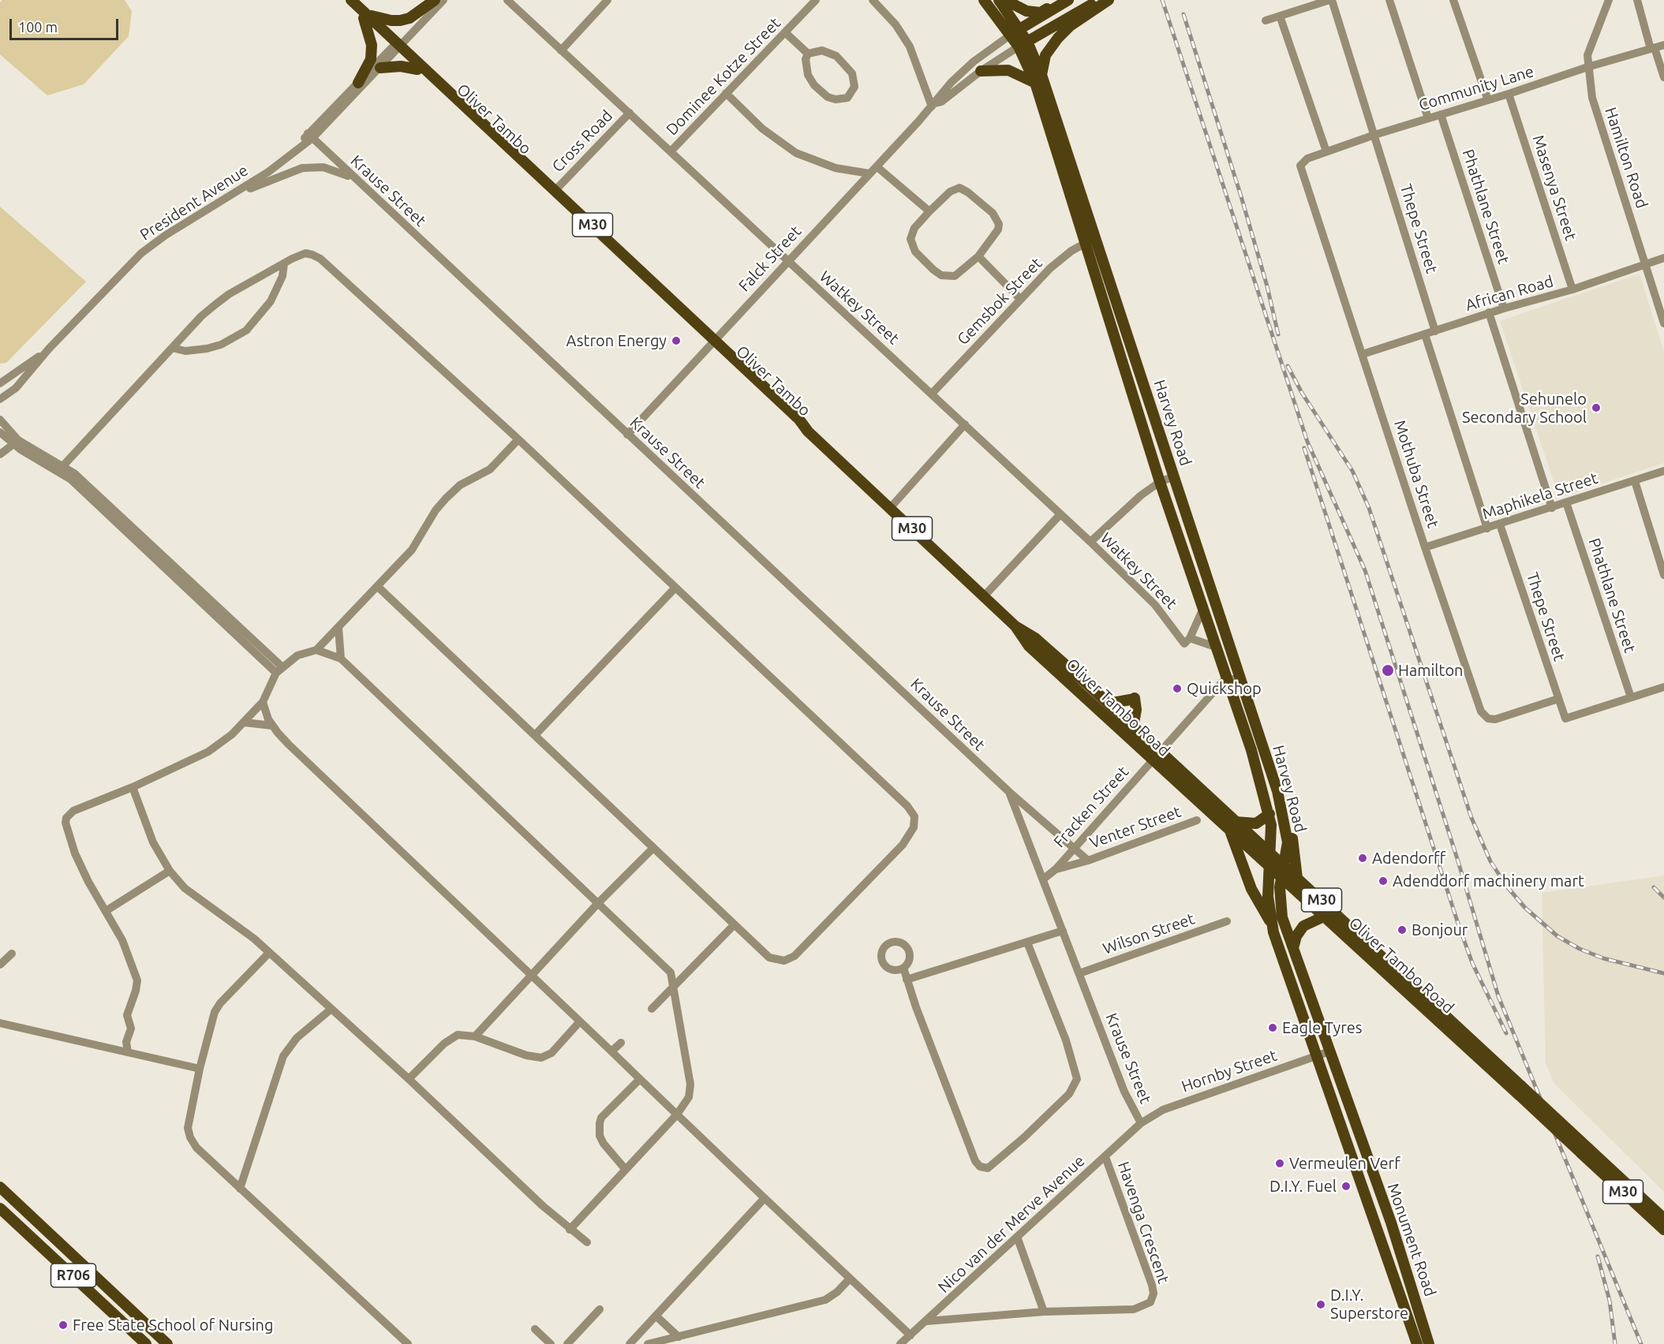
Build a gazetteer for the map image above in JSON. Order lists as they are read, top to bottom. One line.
{"streets":{"main road":["Oliver Tambo","M30","Harvey Road","Oliver Tambo Road","Monument Road","R706"],"street":["Dominee Kotze Street","Community Lane","Cross Road","Hamilton Road","Masenya Street","Krause Street","President Avenue","Phathlane Street","Thepe Street","Falck Street","African Road","Gemsbok Street","Watkey Street","Mothuba Street","Maphikela Street","Fracken Street","Venter Street","Wilson Street","Hornby Street","Havenga Crescent","Nico van der Merve Avenue"]},"crossings":[["Dominee Kotze Street","Watkey Street"],["Community Lane","Hamilton Road"],["Community Lane","Masenya Street"],["Community Lane","Phathlane Street"],["Community Lane","Thepe Street"],["Community Lane","Mothuba Street"],["Oliver Tambo","Cross Road"],["Oliver Tambo","President Avenue"],["Oliver Tambo","Falck Street"],["Oliver Tambo","Oliver Tambo Road"],["Cross Road","Watkey Street"],["Hamilton Road","African Road"],["Masenya Street","African Road"],["Krause Street","President Avenue"],["Krause Street","Falck Street"],["Krause Street","Fracken Street"],["Krause Street","Venter Street"],["Krause Street","Wilson Street"],["Krause Street","Hornby Street"],["Krause Street","Nico van der Merve Avenue"],["Phathlane Street","Thepe Street"],["Phathlane Street","African Road"],["Phathlane Street","Maphikela Street"],["Thepe Street","African Road"],["Thepe Street","Mothuba Street"],["Thepe Street","Maphikela Street"],["Falck Street","Watkey Street"],["Falck Street","Harvey Road"],["African Road","Mothuba Street"],["Gemsbok Street","Watkey Street"],["Gemsbok Street","Harvey Road"],["Harvey Road","Oliver Tambo Road"],["Harvey Road","Fracken Street"],["Harvey Road","Monument Road"],["Mothuba Street","Maphikela Street"],["Oliver Tambo Road","Fracken Street"],["Oliver Tambo Road","Monument Road"],["Fracken Street","Venter Street"],["Hornby Street","Nico van der Merve Avenue"],["Hornby Street","Monument Road"],["Havenga Crescent","Nico van der Merve Avenue"]],"places":["Astron Energy","Sehunelo Secondary School","Hamilton","Quickshop","Adendorff","Adenddorf machinery mart","Bonjour","Eagle Tyres","Vermeulen Verf","D.I.Y. Fuel","D.I.Y. Superstore","Free State School of Nursing"],"scale_bar":"100 m"}
